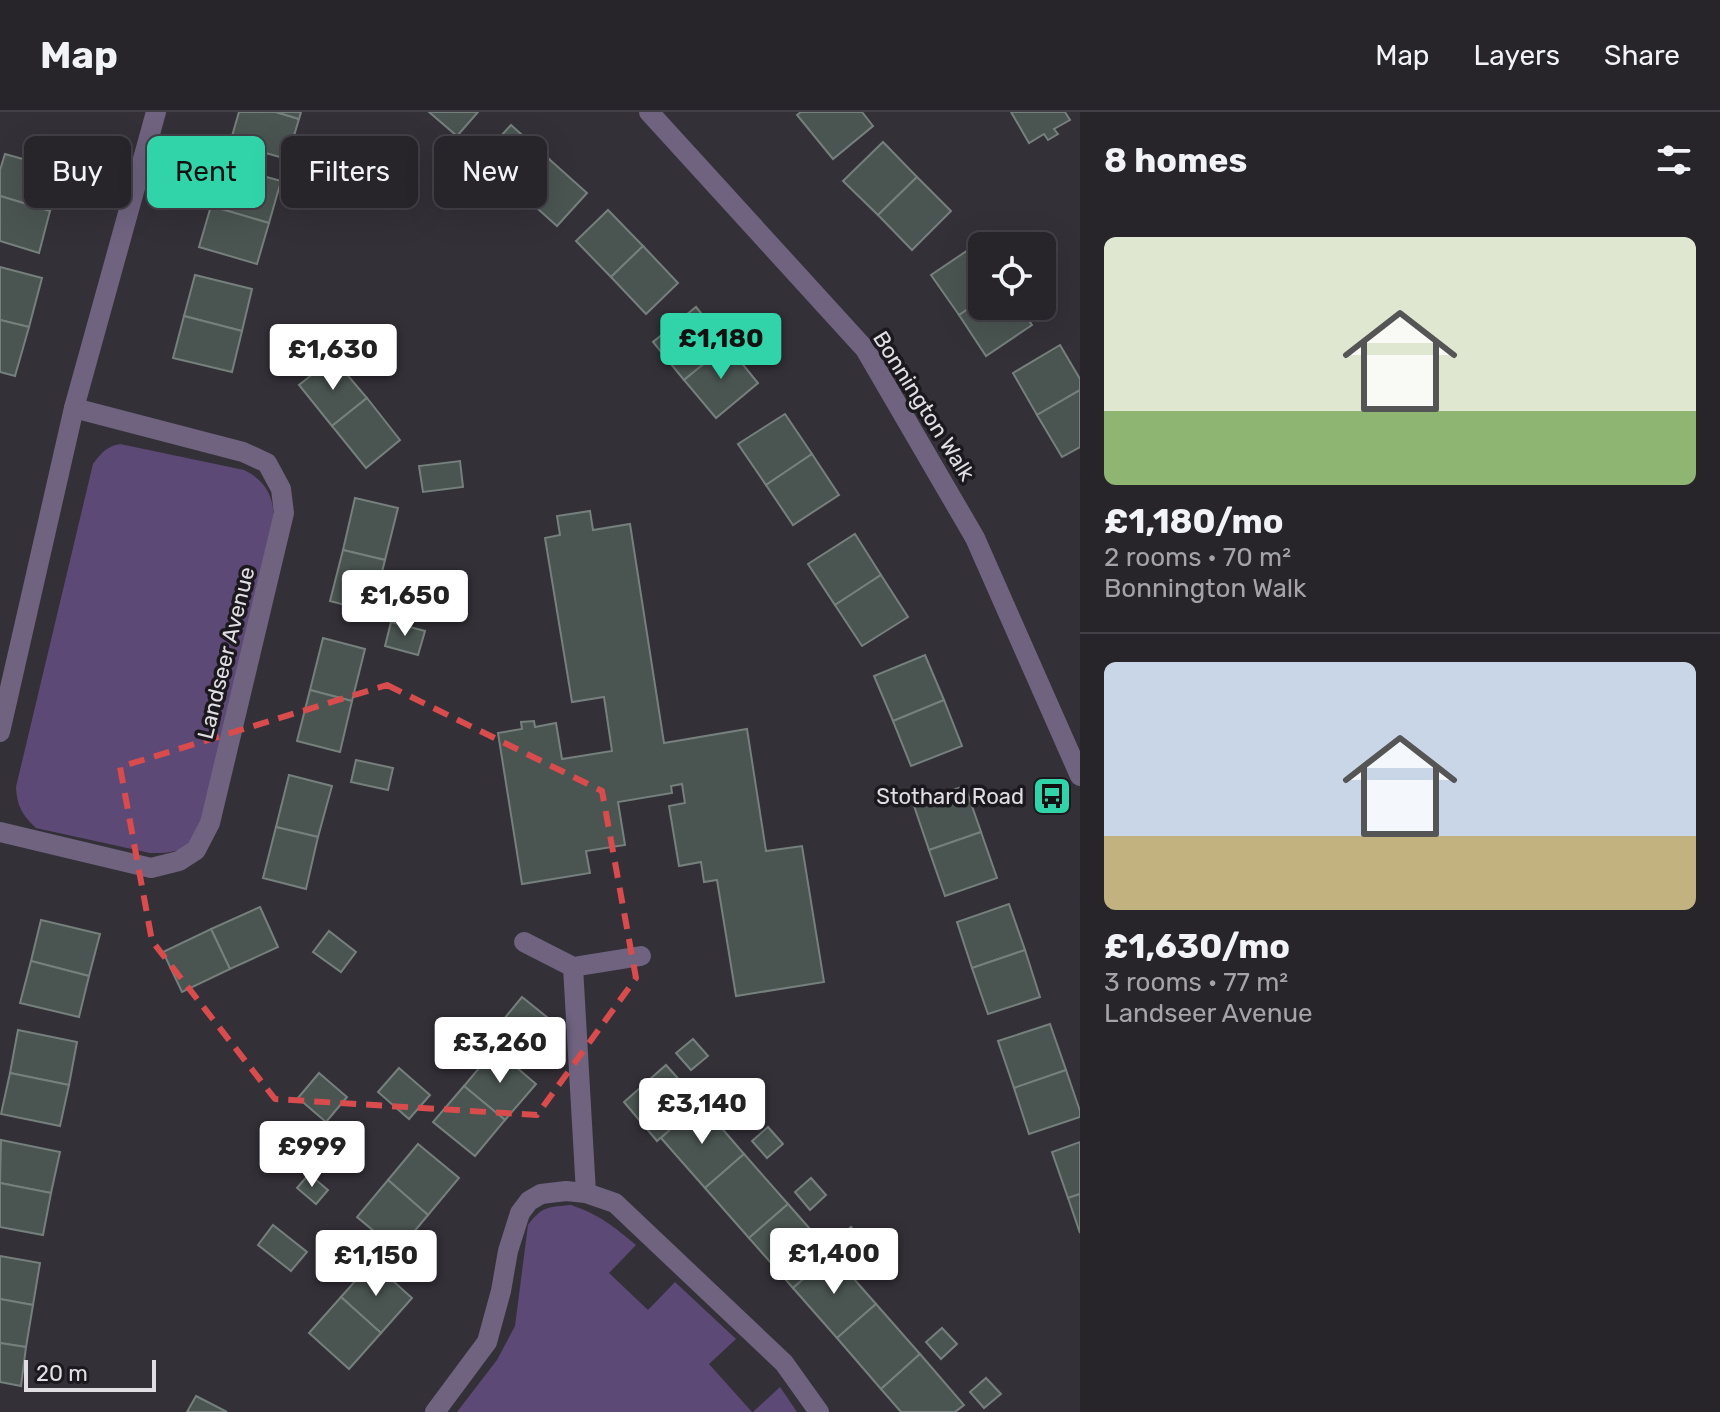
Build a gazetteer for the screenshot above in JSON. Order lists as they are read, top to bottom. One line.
{"streets":{"street":["Bonnington Walk","Landseer Avenue"]},"places":{"bus stop":["Stothard Road"]},"scale_bar":"20 m","page":{"header":"Map","nav":["Map","Layers","Share"],"heading":"8 homes","chip":["Buy","Rent","Filters","New"],"list":[{"name":"£1,180/mo","note":"2 rooms · 70 m² · Bonnington Walk"},{"name":"£1,630/mo","note":"3 rooms · 77 m² · Landseer Avenue"}],"price":["£1,180","£1,630","£1,650","£3,260","£3,140","£999","£1,400","£1,150"],"scale":"20 m"}}
